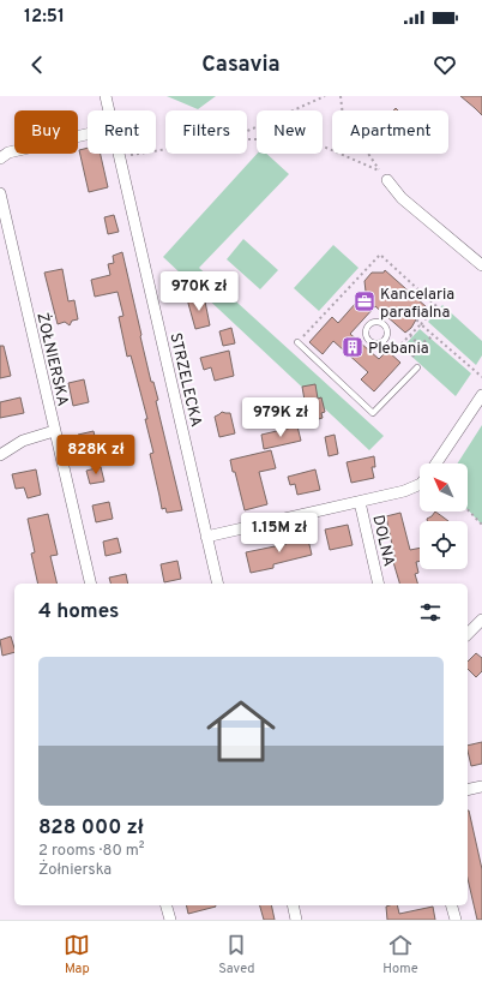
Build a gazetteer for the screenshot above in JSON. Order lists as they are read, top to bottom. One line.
{"streets":{"street":["ŻOŁNIERSKA","STRZELECKA","DOLNA"]},"places":{"office":["Kancelaria parafialna"],"building":["Plebania"]},"north":"top left","page":{"status":"12:51","header":"Casavia","chip":["Buy","Rent","Filters","New","Apartment"],"price":["970K zł","979K zł","828K zł","1.15M zł"],"heading":"4 homes","list":[{"name":"828 000 zł","note":"2 rooms · 80 m² · Żołnierska"}],"tabs":["Map","Saved","Home"]}}
